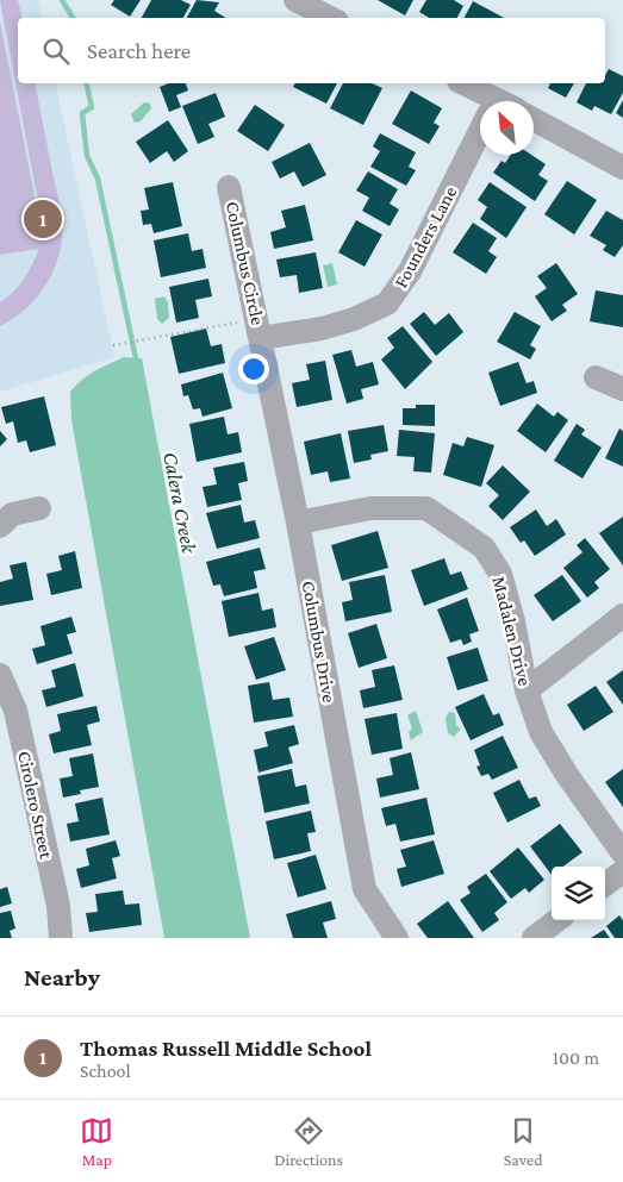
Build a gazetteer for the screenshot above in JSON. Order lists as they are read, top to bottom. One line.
{"streets":{"street":["Founders Lane","Columbus Circle","Madalen Drive","Columbus Drive","Cirolero Street"]},"crossings":[["Founders Lane","Columbus Circle"],["Founders Lane","Columbus Drive"],["Columbus Circle","Columbus Drive"],["Madalen Drive","Columbus Drive"]],"water":["Calera Creek"],"north":"top left","page":{"search":"Search here","pins":"1","heading":"Nearby","list":[{"mark":"1","name":"Thomas Russell Middle School","note":"School","value":"100 m"}],"nav":["Map","Directions","Saved"]}}
